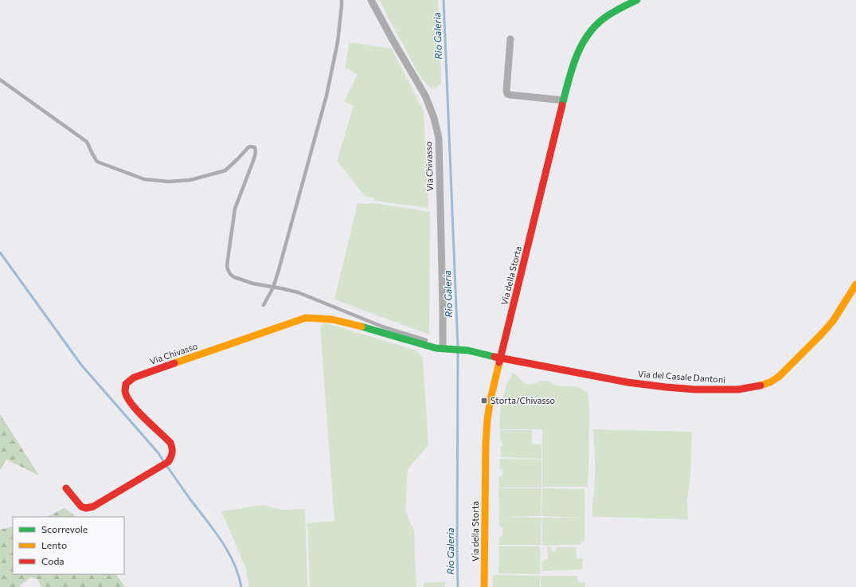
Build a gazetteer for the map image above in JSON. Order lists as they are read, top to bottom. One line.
{"streets":{"street":["Via Chivasso","Via della Storta","Via del Casale Dantoni"]},"crossings":[["Via Chivasso","Via della Storta"],["Via Chivasso","Via del Casale Dantoni"],["Via della Storta","Via del Casale Dantoni"]],"water":["Rio Galeria"],"places":{"transit":["Storta/Chivasso"]},"legend":["Scorrevole","Lento","Coda"]}
